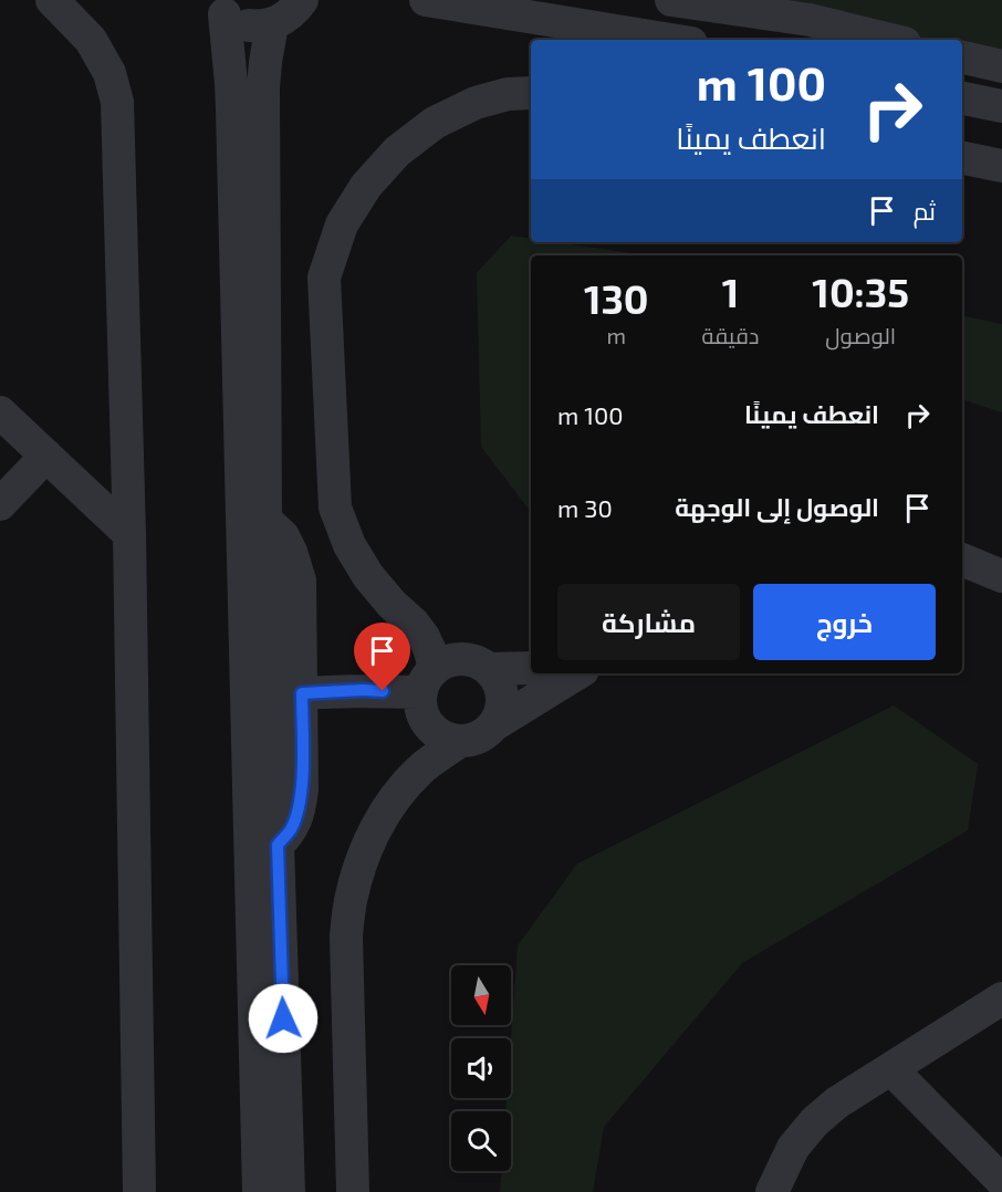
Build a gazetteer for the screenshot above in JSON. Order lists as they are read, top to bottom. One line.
{"north":"bottom","page":{"turn":["100 m","انعطف يمينًا"],"then":"ثم","eta":["10:35","الوصول","1","دقيقة","130","m"],"list":[{"name":"انعطف يمينًا","value":"100 m"},{"name":"الوصول إلى الوجهة","value":"30 m"}],"buttons":["خروج","مشاركة"]}}
